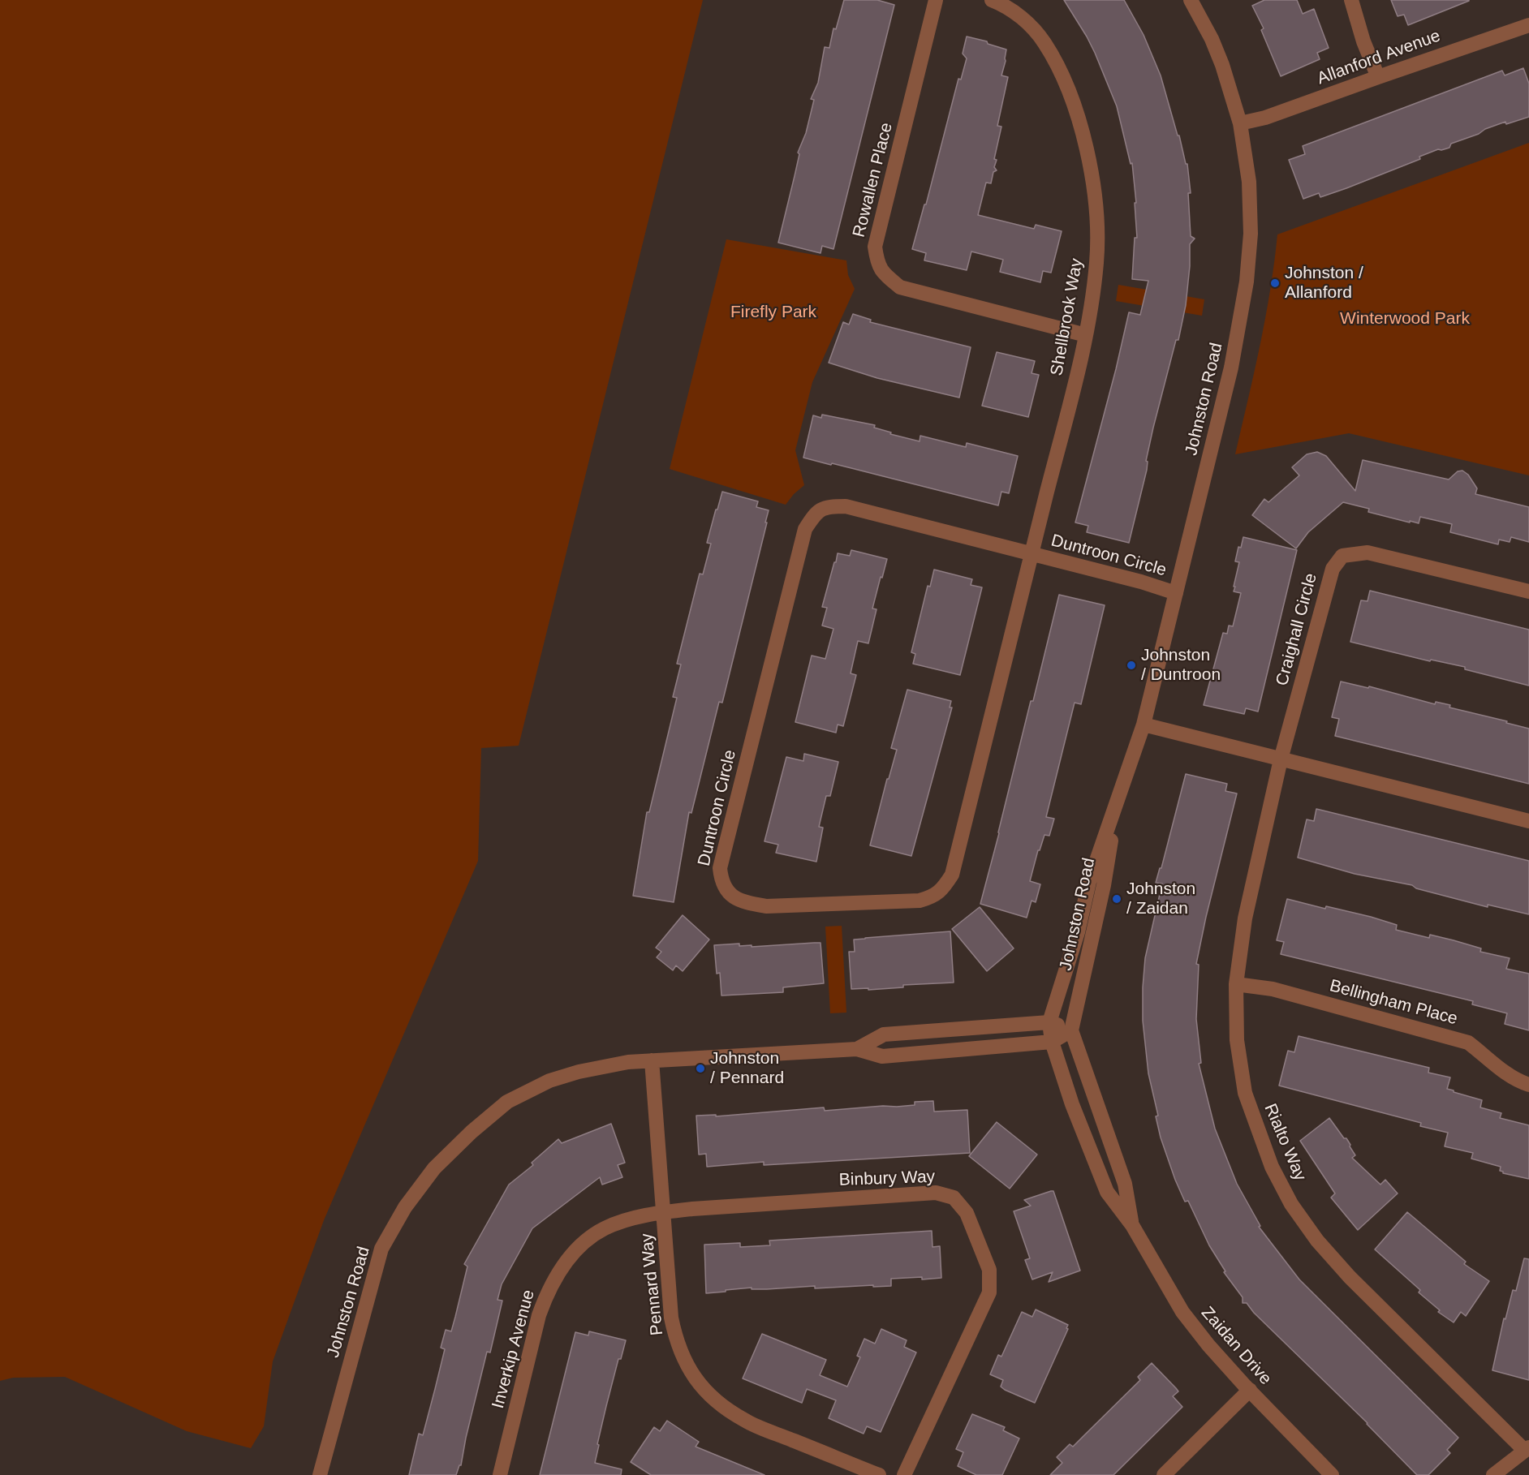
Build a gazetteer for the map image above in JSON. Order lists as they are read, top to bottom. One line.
{"streets":{"street":["Allanford Avenue","Rowallen Place","Shellbrook Way","Johnston Road","Duntroon Circle","Craighall Circle","Bellingham Place","Rialto Way","Binbury Way","Pennard Way","Zaidan Drive","Inverkip Avenue"]},"crossings":[["Allanford Avenue","Johnston Road"],["Rowallen Place","Shellbrook Way"],["Shellbrook Way","Duntroon Circle"],["Johnston Road","Duntroon Circle"],["Johnston Road","Pennard Way"],["Johnston Road","Zaidan Drive"],["Craighall Circle","Rialto Way"],["Bellingham Place","Rialto Way"],["Binbury Way","Pennard Way"],["Binbury Way","Inverkip Avenue"],["Pennard Way","Inverkip Avenue"]],"parks":["Firefly Park","Winterwood Park"],"places":["Johnston / Allanford","Johnston / Duntroon","Johnston / Zaidan","Johnston / Pennard"]}
